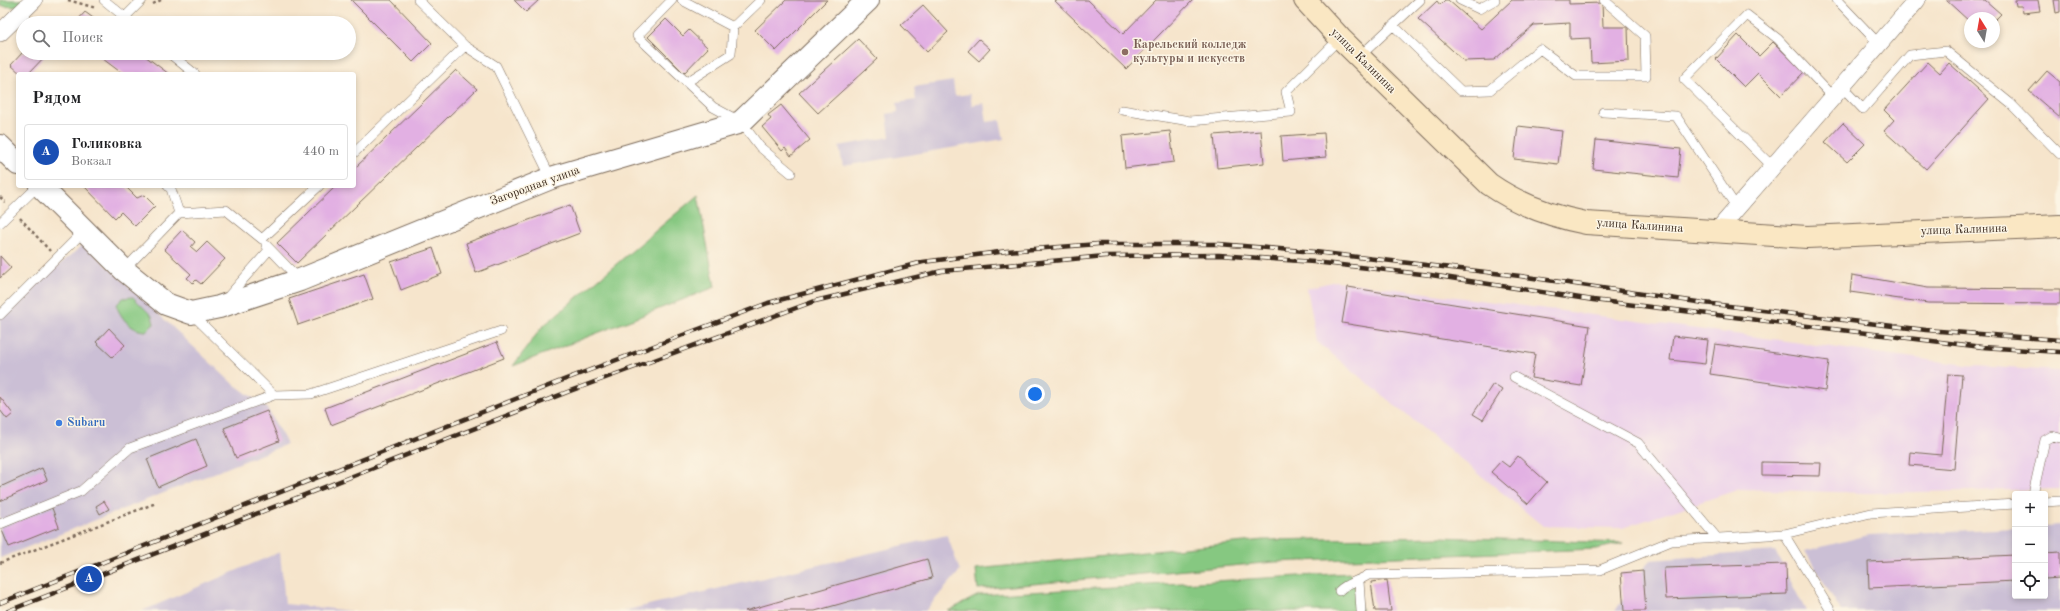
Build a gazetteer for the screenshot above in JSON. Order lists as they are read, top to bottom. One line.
{"streets":{"main road":["улица Калинина"],"street":["Загородная улица"]},"places":["Карельский колледж культуры и искусств","Subaru"],"north":"top","page":{"search":"Поиск","heading":"Рядом","list":[{"mark":"A","name":"Голиковка","note":"Вокзал","value":"440 m"}],"map_buttons":["+","−"],"pins":"A"}}
